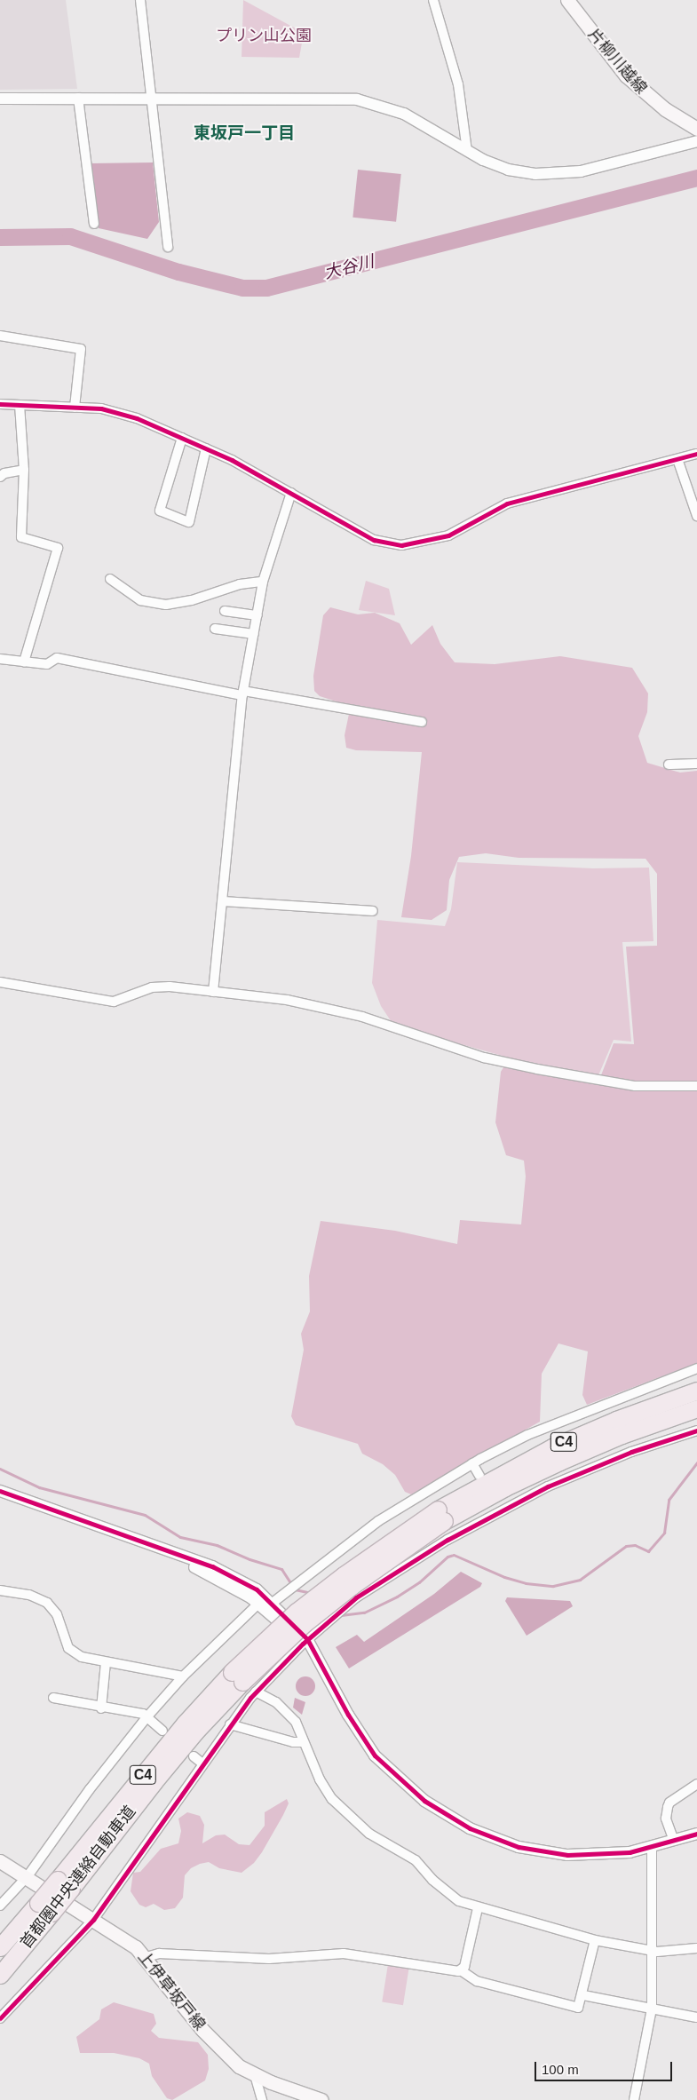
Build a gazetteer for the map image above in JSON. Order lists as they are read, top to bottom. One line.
{"streets":{"highway":["C4","首都圏中央連絡自動車道"],"main road":["片柳川越線","上伊草坂戸線"]},"districts":["東坂戸一丁目"],"water":["大谷川"],"parks":["プリン山公園"],"scale_bar":"100 m"}
